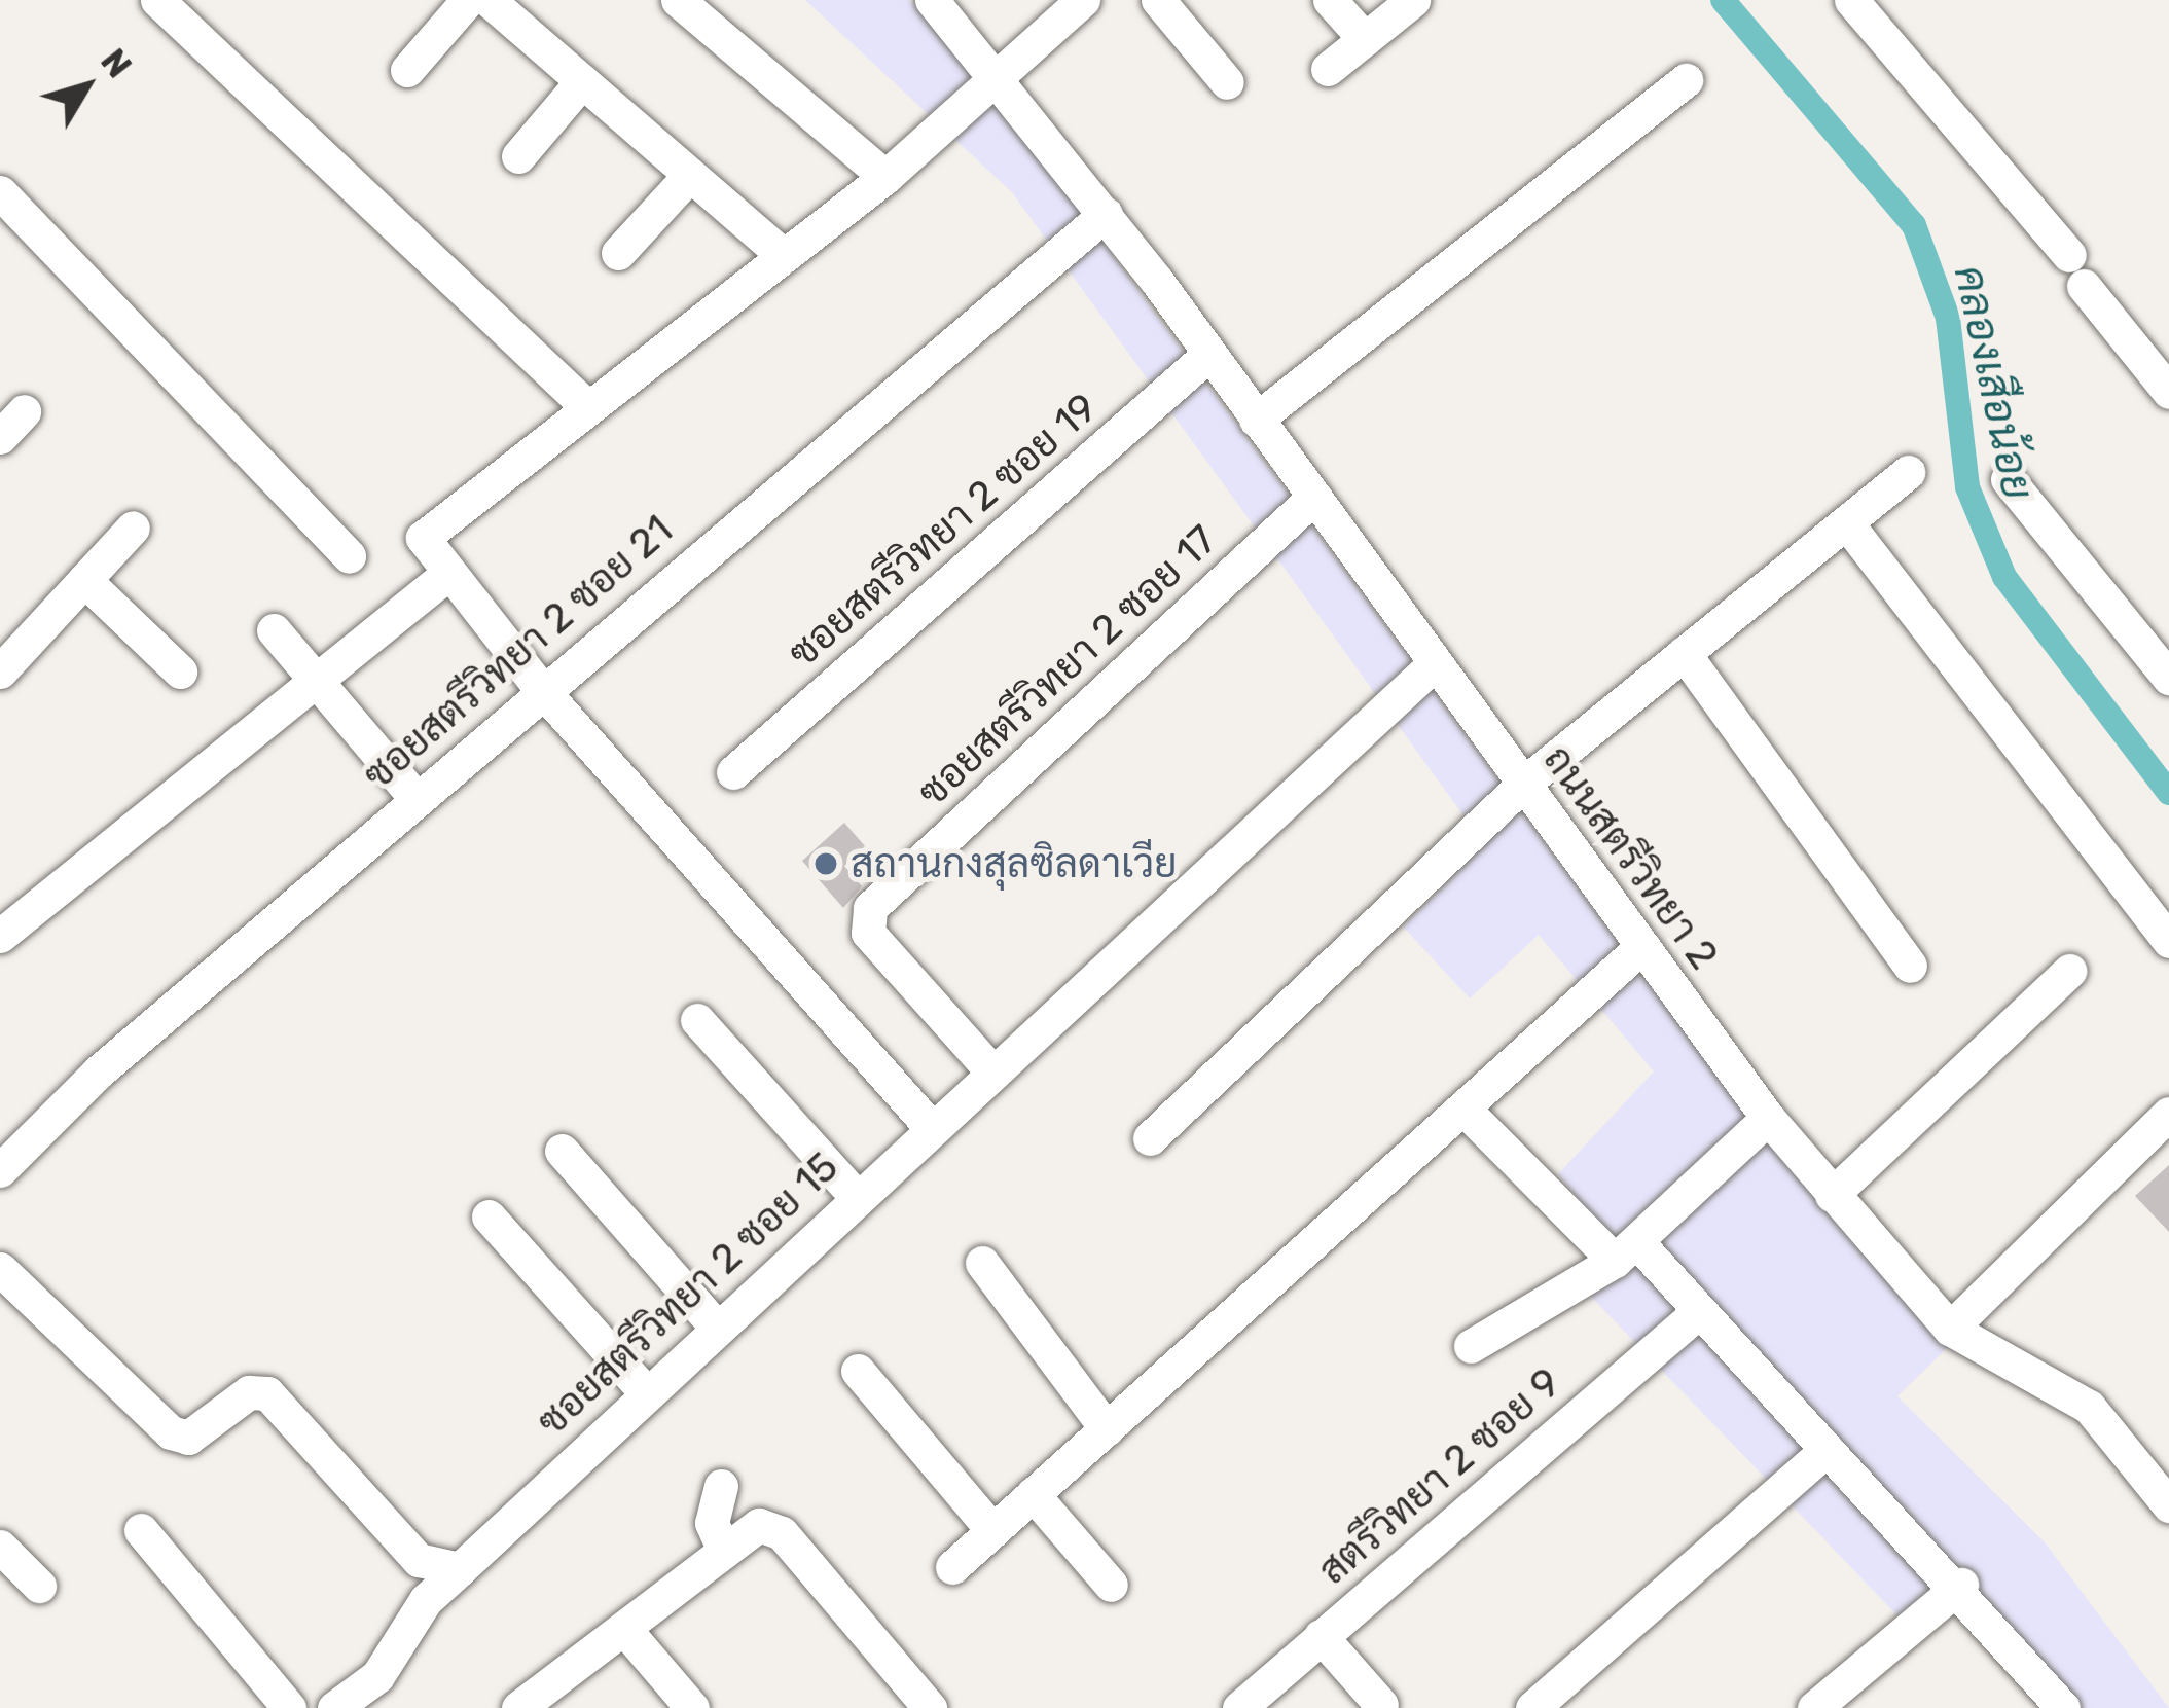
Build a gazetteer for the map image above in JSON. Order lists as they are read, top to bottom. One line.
{"streets":{"street":["ซอยสตรีวิทยา 2 ซอย 19","ซอยสตรีวิทยา 2 ซอย 21","ซอยสตรีวิทยา 2 ซอย 17","ถนนสตรีวิทยา 2","ซอยสตรีวิทยา 2 ซอย 15","สตรีวิทยา 2 ซอย 9"]},"crossings":[["ซอยสตรีวิทยา 2 ซอย 19","ถนนสตรีวิทยา 2"],["ซอยสตรีวิทยา 2 ซอย 21","ถนนสตรีวิทยา 2"],["ซอยสตรีวิทยา 2 ซอย 17","ถนนสตรีวิทยา 2"],["ซอยสตรีวิทยา 2 ซอย 17","ซอยสตรีวิทยา 2 ซอย 15"],["ถนนสตรีวิทยา 2","ซอยสตรีวิทยา 2 ซอย 15"]],"water":["คลองเสือน้อย"],"places":["สถานกงสุลซิลดาเวีย"],"north":"top right"}
